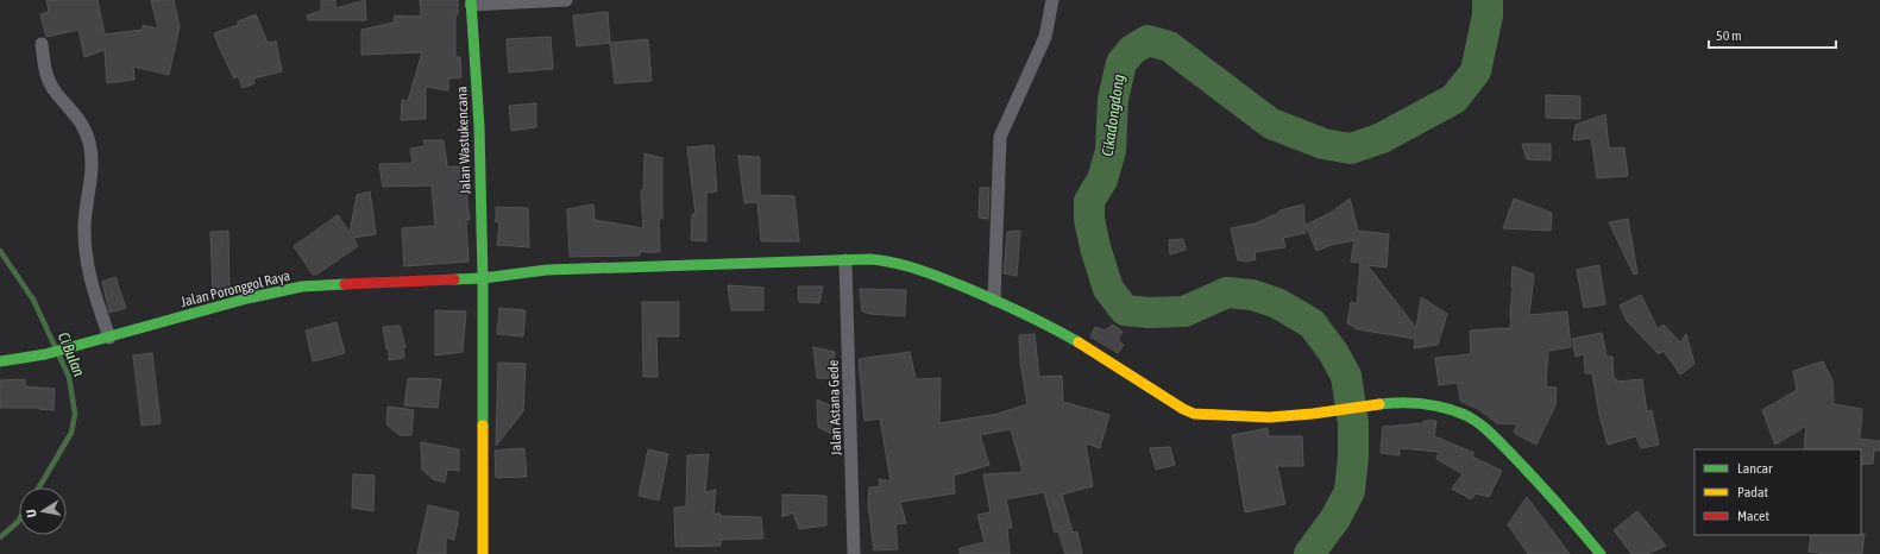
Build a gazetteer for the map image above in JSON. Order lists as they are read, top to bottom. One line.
{"streets":{"street":["Jalan Wastukencana","Jalan Poronggol Raya","Jalan Astana Gede"]},"crossings":[["Jalan Wastukencana","Jalan Poronggol Raya"],["Jalan Poronggol Raya","Jalan Astana Gede"]],"water":["Cikadongdong","Ci Bulan"],"legend":["Lancar","Padat","Macet"],"scale_bar":"50 m","north":"left"}
